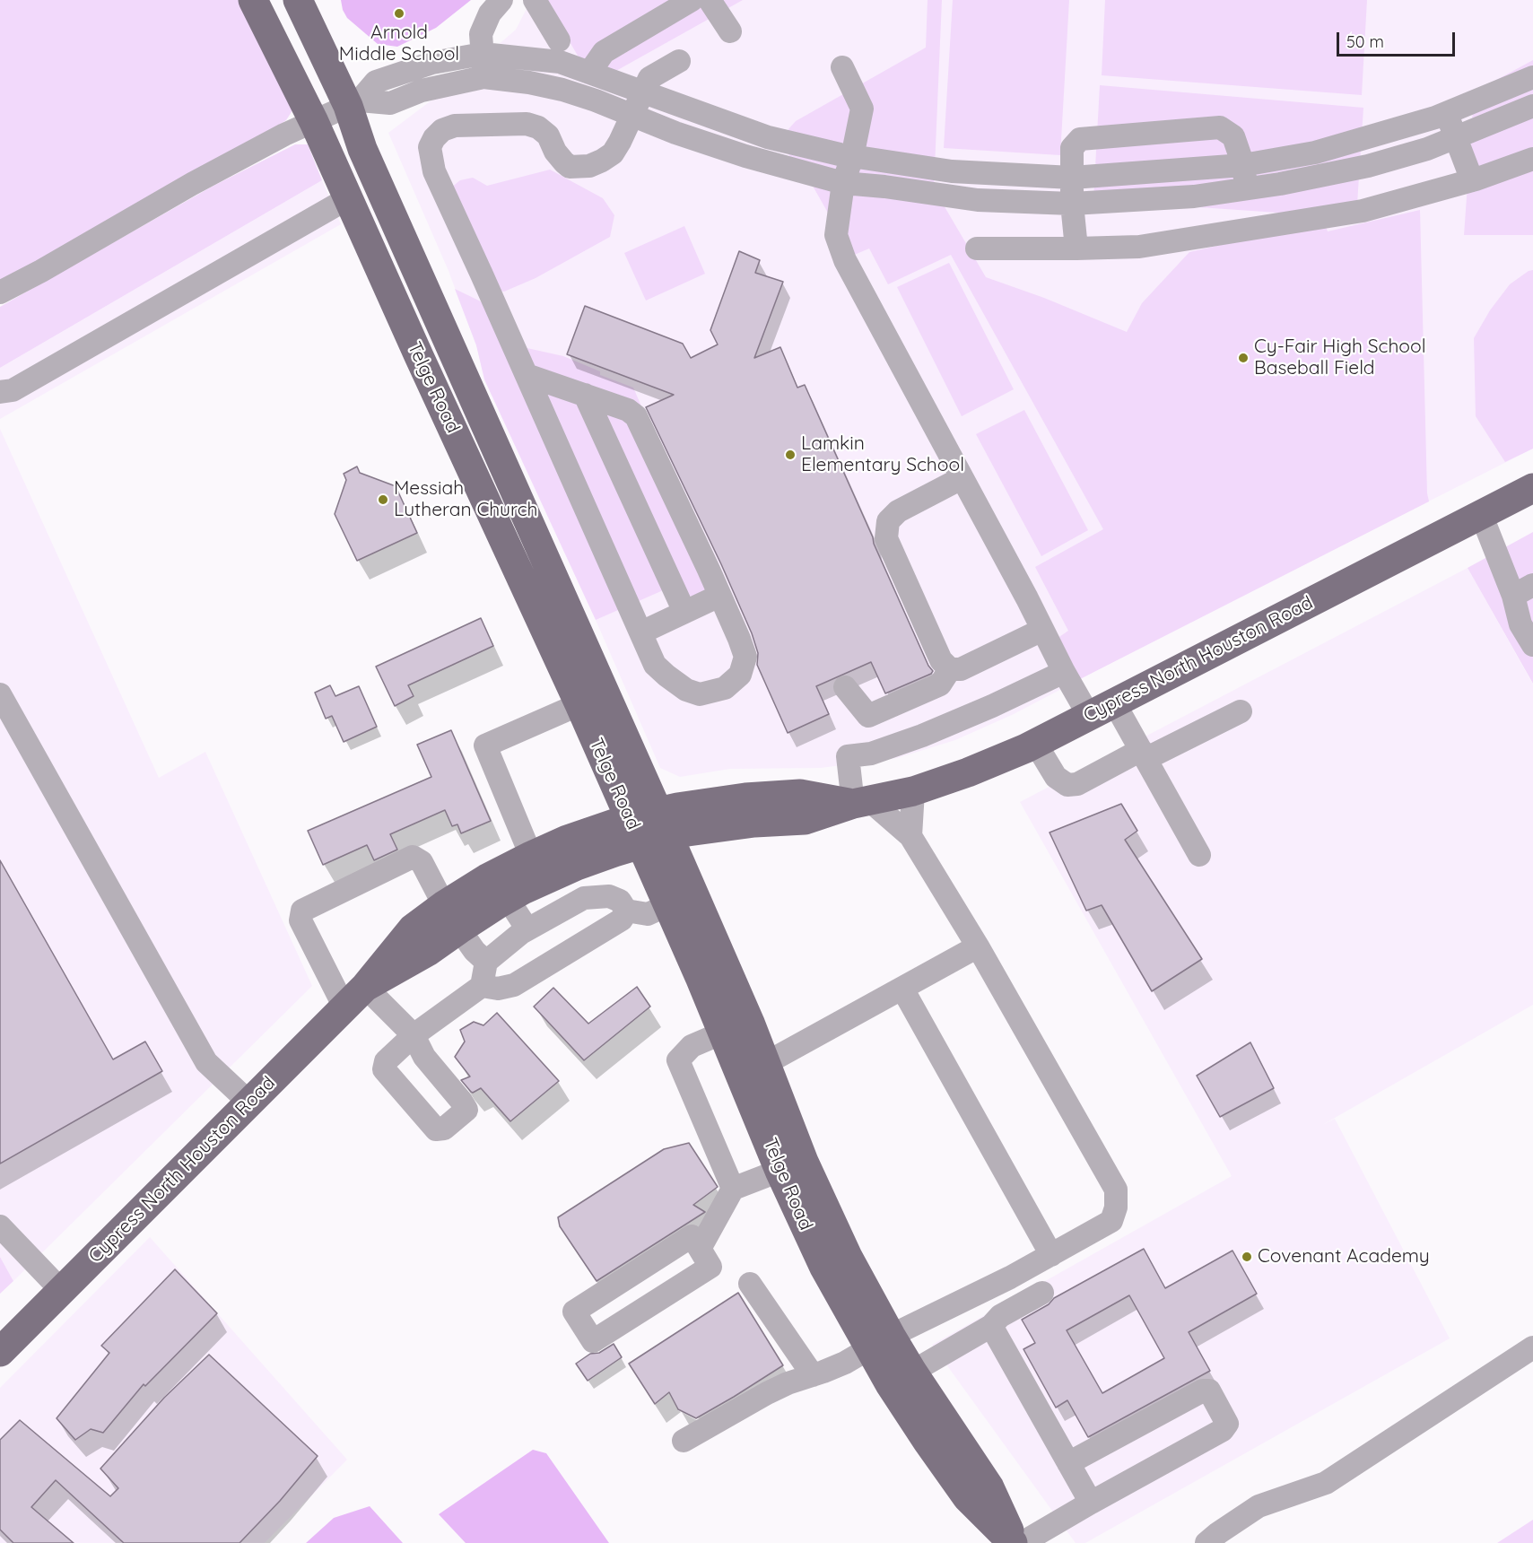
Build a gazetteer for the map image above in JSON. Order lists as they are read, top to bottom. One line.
{"streets":{"main road":["Telge Road","Cypress North Houston Road"]},"crossings":[["Telge Road","Cypress North Houston Road"]],"places":["Arnold Middle School","Cy-Fair High School Baseball Field","Lamkin Elementary School","Messiah Lutheran Church","Covenant Academy"],"scale_bar":"50 m"}
